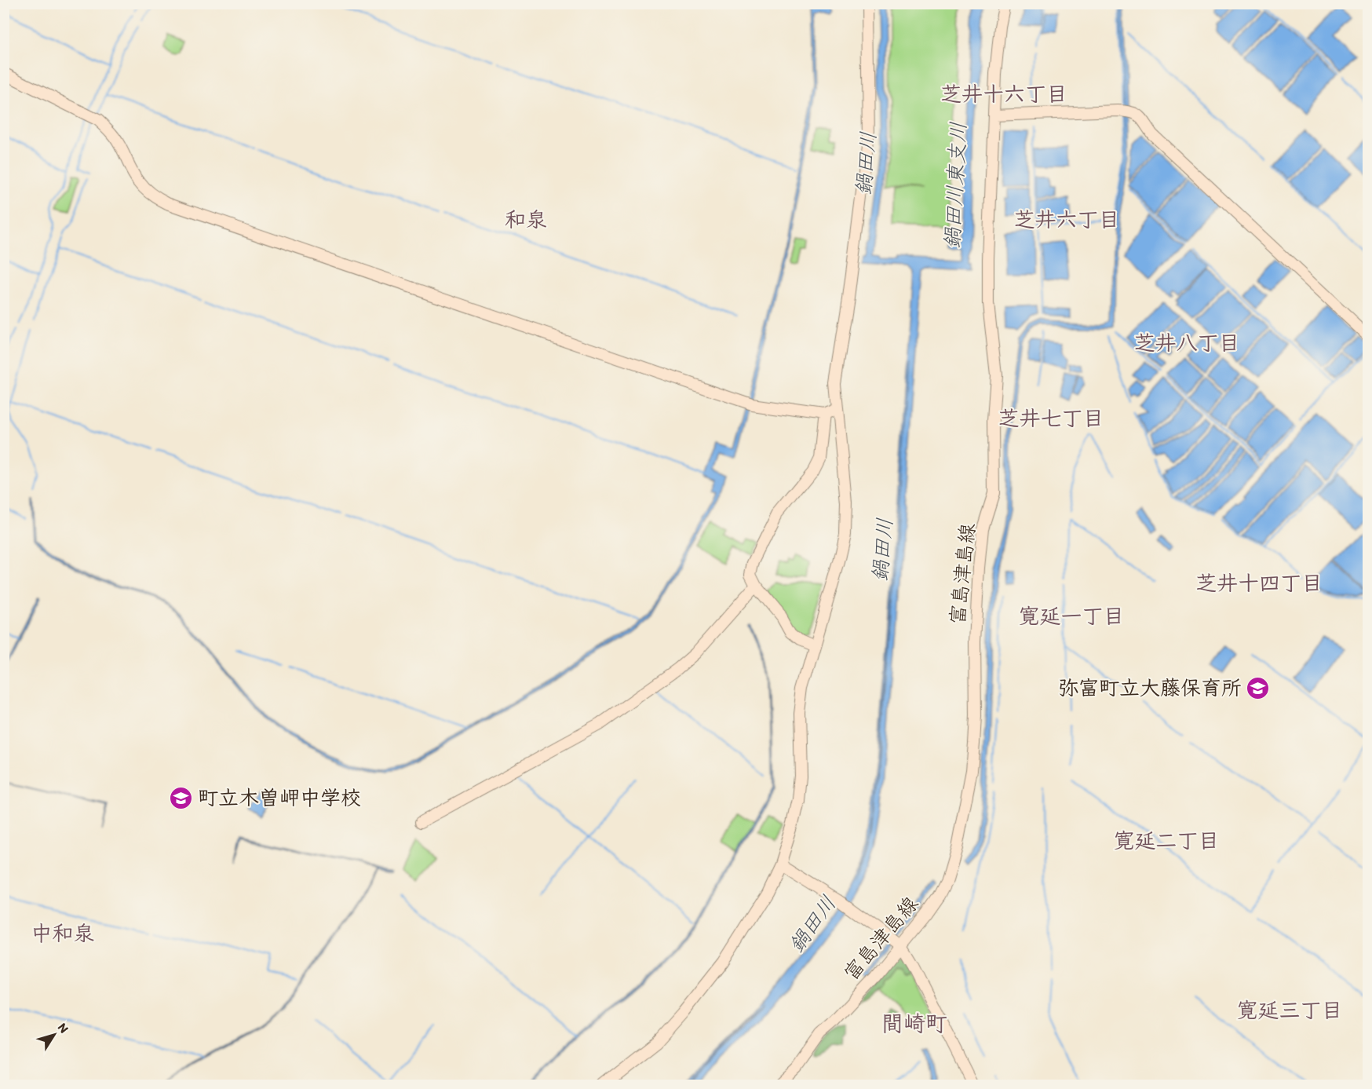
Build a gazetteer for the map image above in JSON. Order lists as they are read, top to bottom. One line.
{"streets":{"street":["富島津島線"]},"districts":["芝井十六丁目","和泉","芝井六丁目","芝井八丁目","芝井七丁目","芝井十四丁目","寛延一丁目","寛延二丁目","中和泉","寛延三丁目","間崎町"],"water":["鍋田川","鍋田川東支川"],"places":{"school or university":["弥富町立大藤保育所","町立木曽岬中学校"]},"north":"top right"}
